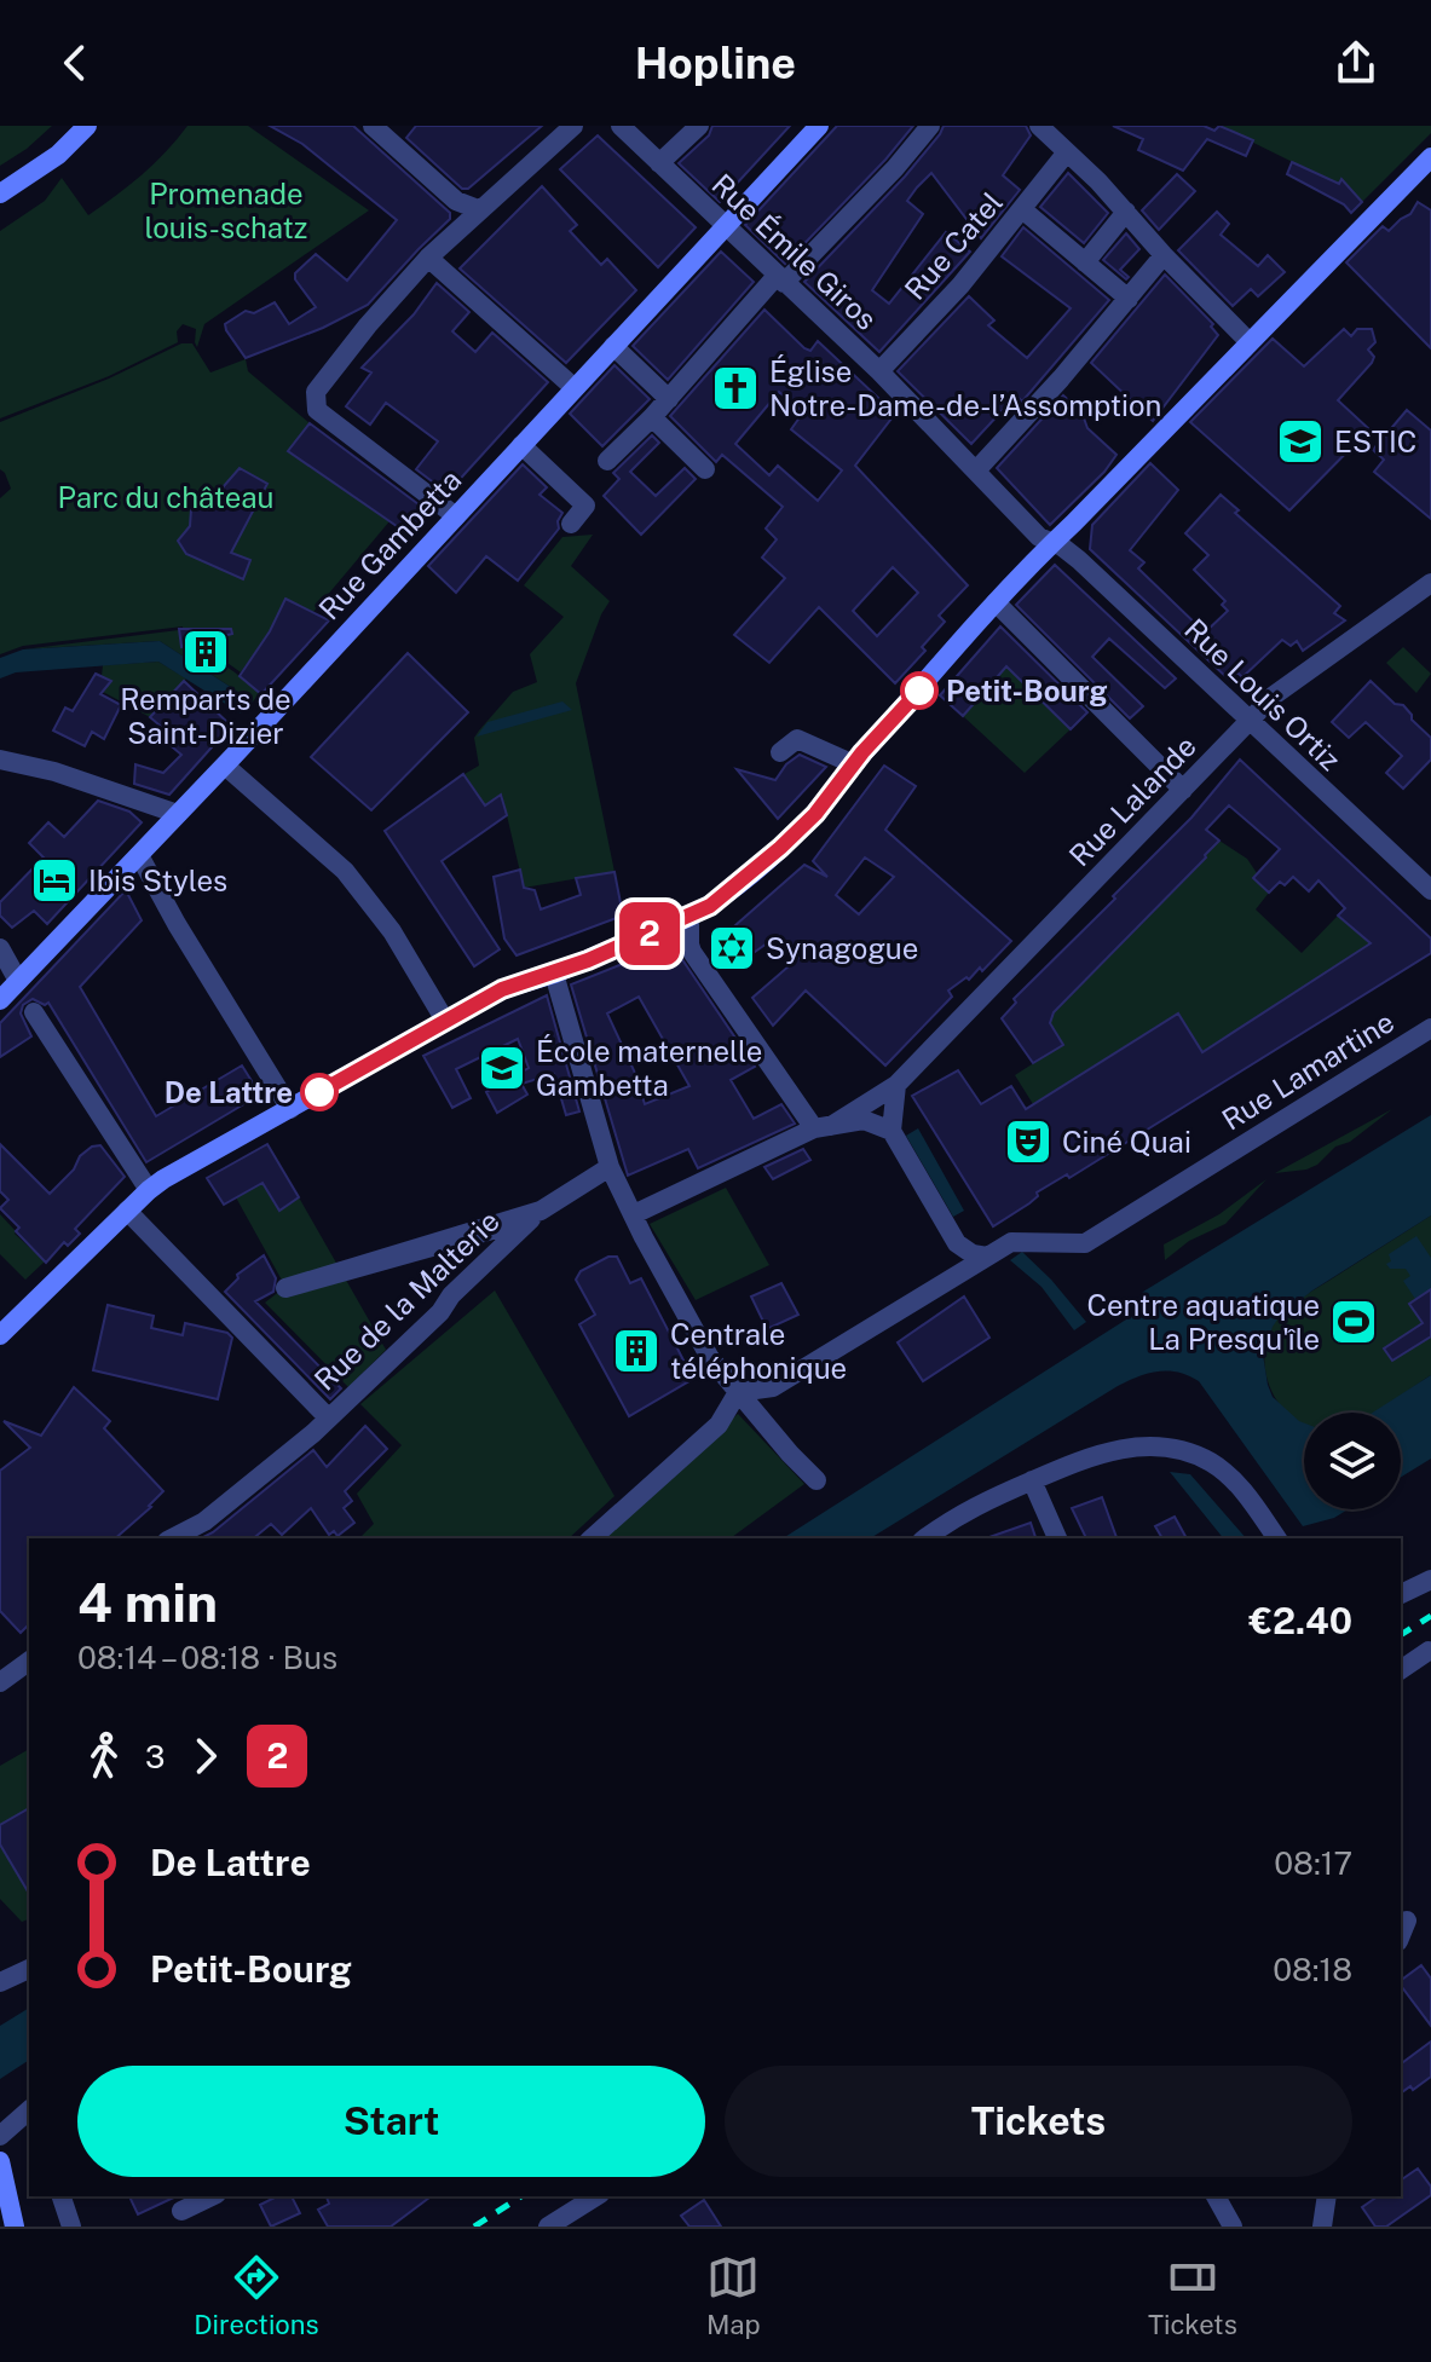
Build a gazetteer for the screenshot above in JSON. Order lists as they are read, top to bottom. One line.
{"streets":{"main road":["Rue Gambetta"],"street":["Rue Catel","Rue Émile Giros","Rue Louis Ortiz","Rue Lalande","Rue Lamartine","Rue de la Malterie"]},"crossings":[["Rue Catel","Rue Émile Giros"],["Rue Émile Giros","Rue Gambetta"],["Rue Émile Giros","Rue Louis Ortiz"],["Rue Louis Ortiz","Rue Lalande"]],"parks":["Promenade louis-schatz","Parc du château"],"places":{"church":["Église Notre-Dame-de-l’Assomption"],"school or university":["ESTIC","École maternelle Gambetta"],"building":["Remparts de Saint-Dizier","Centrale téléphonique"],"other":["Petit-Bourg","De Lattre"],"hotel":["Ibis Styles"],"synagogue":["Synagogue"],"theatre":["Ciné Quai"],"sports":["Centre aquatique La Presqu'île"]},"lines":["bus line 2"],"page":{"header":"Hopline","on_map":"2","heading":["4 min","08:14 – 08:18 · Bus","€2.40"],"legs":["3","2"],"list":[{"name":"De Lattre","value":"08:17"},{"name":"Petit-Bourg","value":"08:18"}],"buttons":["Start","Tickets"],"tabs":["Directions","Map","Tickets"]}}
